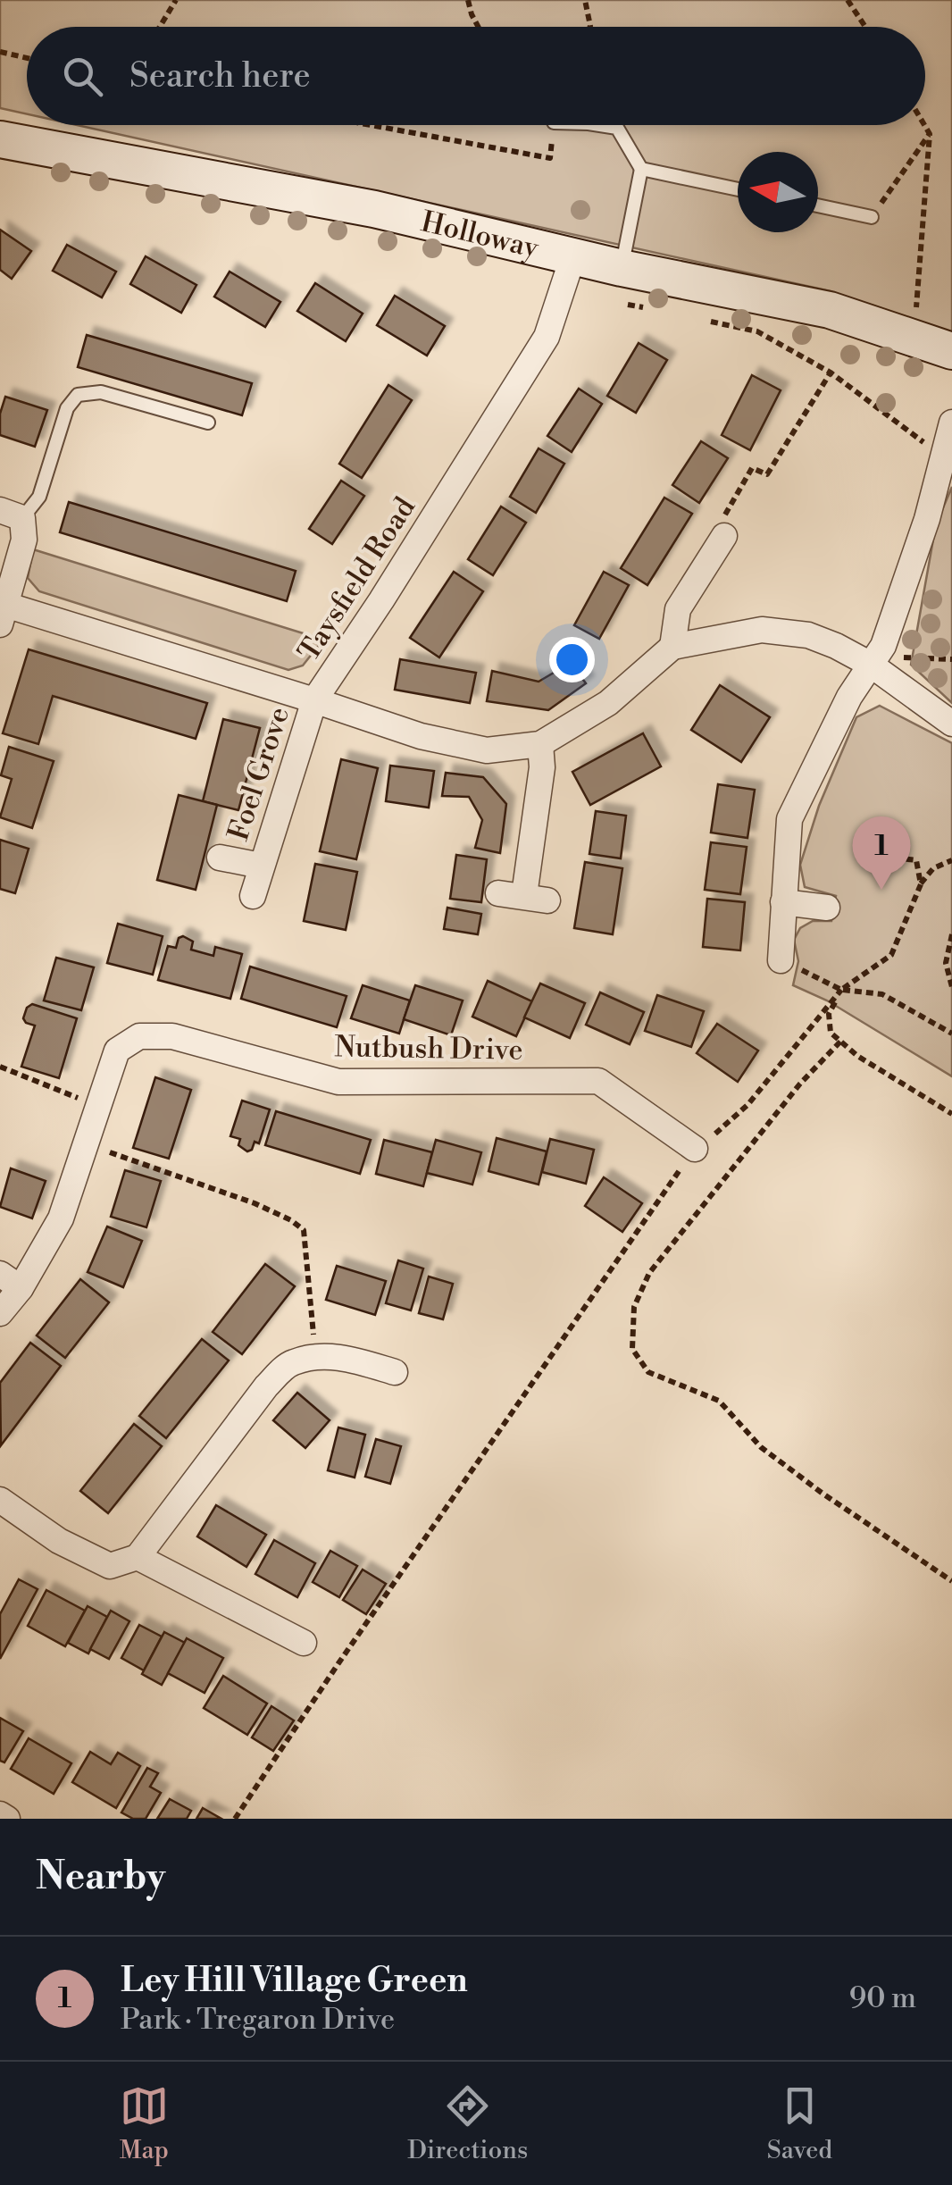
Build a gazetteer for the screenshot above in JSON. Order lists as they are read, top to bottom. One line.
{"streets":{"street":["Holloway","Taysfield Road","Foel Grove","Nutbush Drive"]},"crossings":[["Holloway","Taysfield Road"],["Taysfield Road","Foel Grove"]],"north":"left","page":{"search":"Search here","pins":"1","heading":"Nearby","list":[{"mark":"1","name":"Ley Hill Village Green","note":"Park · Tregaron Drive","value":"90 m"}],"nav":["Map","Directions","Saved"]}}
